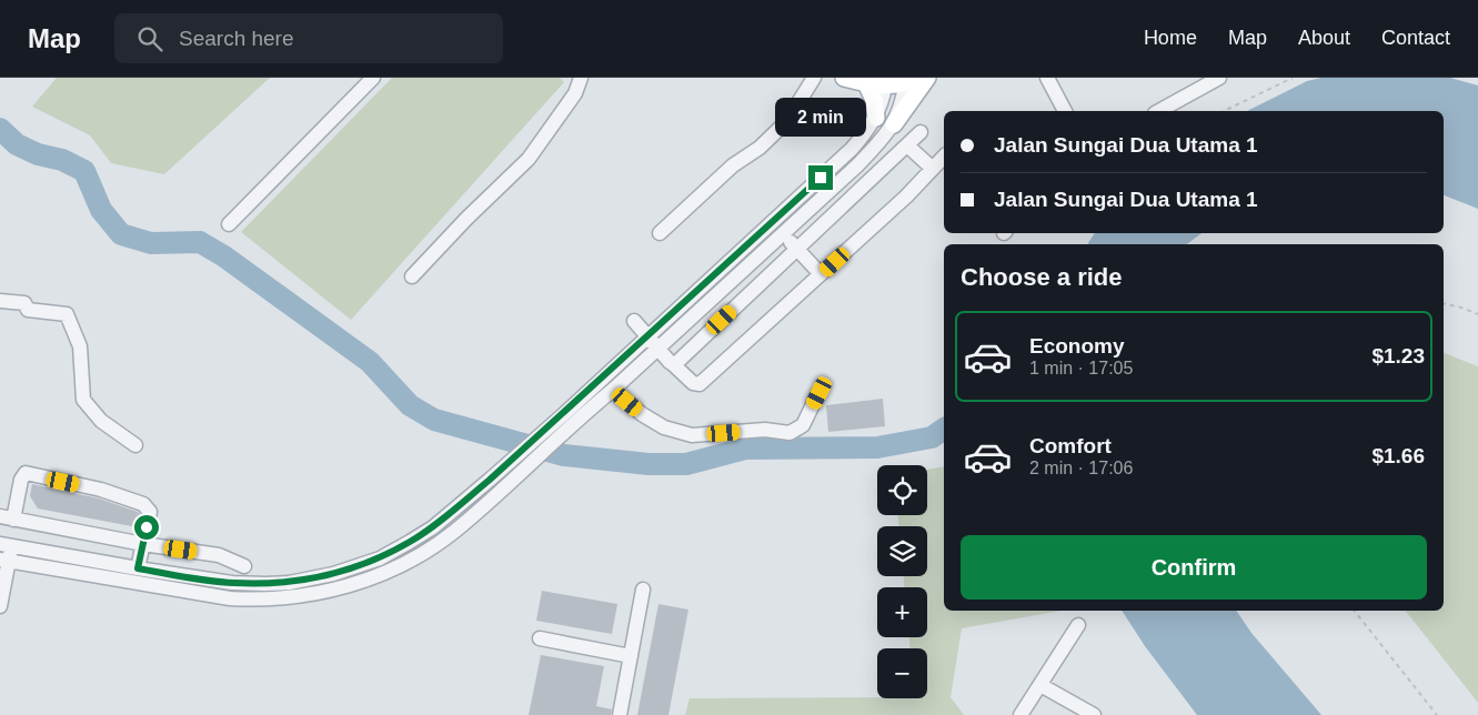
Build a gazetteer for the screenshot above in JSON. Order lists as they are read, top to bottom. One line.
{"page":{"header":"Map","search":"Search here","nav":["Home","Map","About","Contact"],"bubble":"2 min","banner":["Jalan Sungai Dua Utama 1","Jalan Sungai Dua Utama 1"],"heading":"Choose a ride","list":[{"name":"Economy","note":"1 min · 17:05","value":"$1.23"},{"name":"Comfort","note":"2 min · 17:06","value":"$1.66"}],"map_buttons":["+","−"],"buttons":"Confirm"}}
